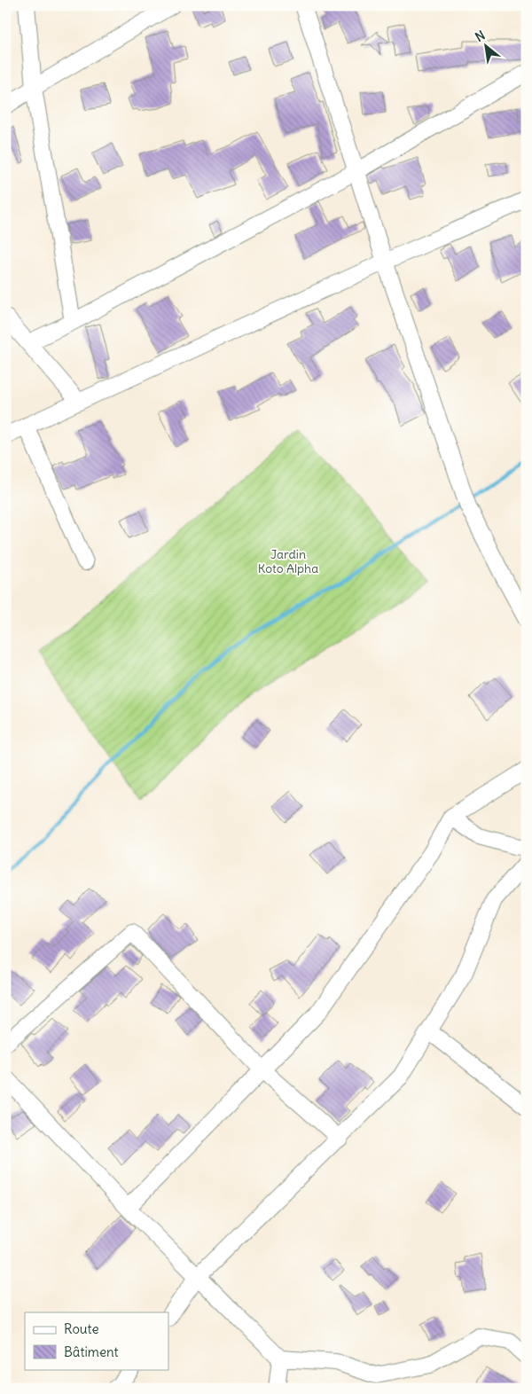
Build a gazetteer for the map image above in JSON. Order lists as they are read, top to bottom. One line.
{"parks":["Jardin Koto Alpha"],"legend":["Route","Bâtiment"],"north":"top left"}
